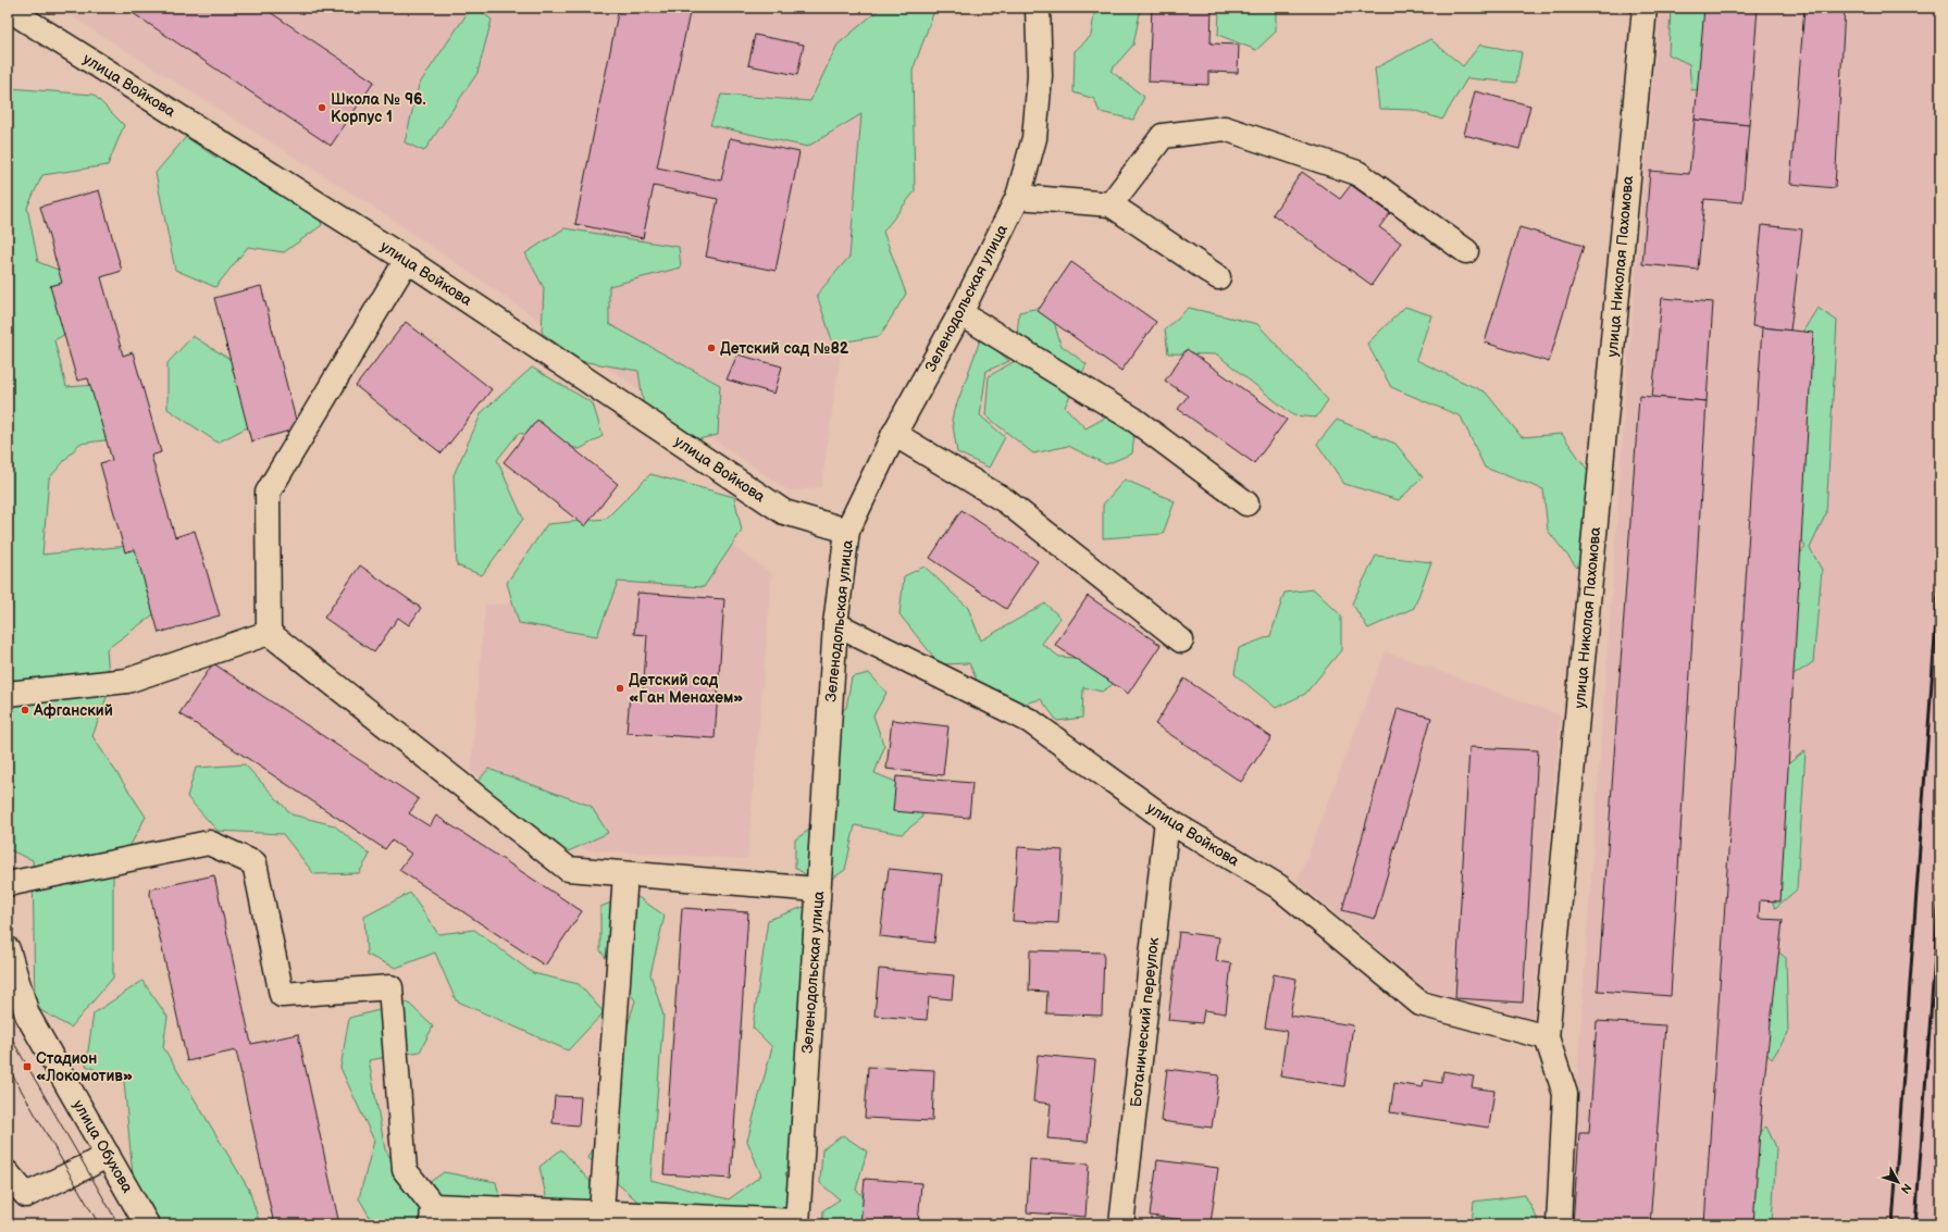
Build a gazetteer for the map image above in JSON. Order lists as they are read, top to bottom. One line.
{"streets":{"street":["улица Войкова","улица Николая Пахомова","Зеленодольская улица","Ботанический переулок","улица Обухова"]},"crossings":[["улица Войкова","улица Николая Пахомова"],["улица Войкова","Зеленодольская улица"],["улица Войкова","Ботанический переулок"]],"places":{"other":["Школа № 96. Корпус 1","Детский сад №82","Детский сад «Ган Менахем»","Афганский"],"transit":["Стадион «Локомотив»"]},"north":"bottom right"}
